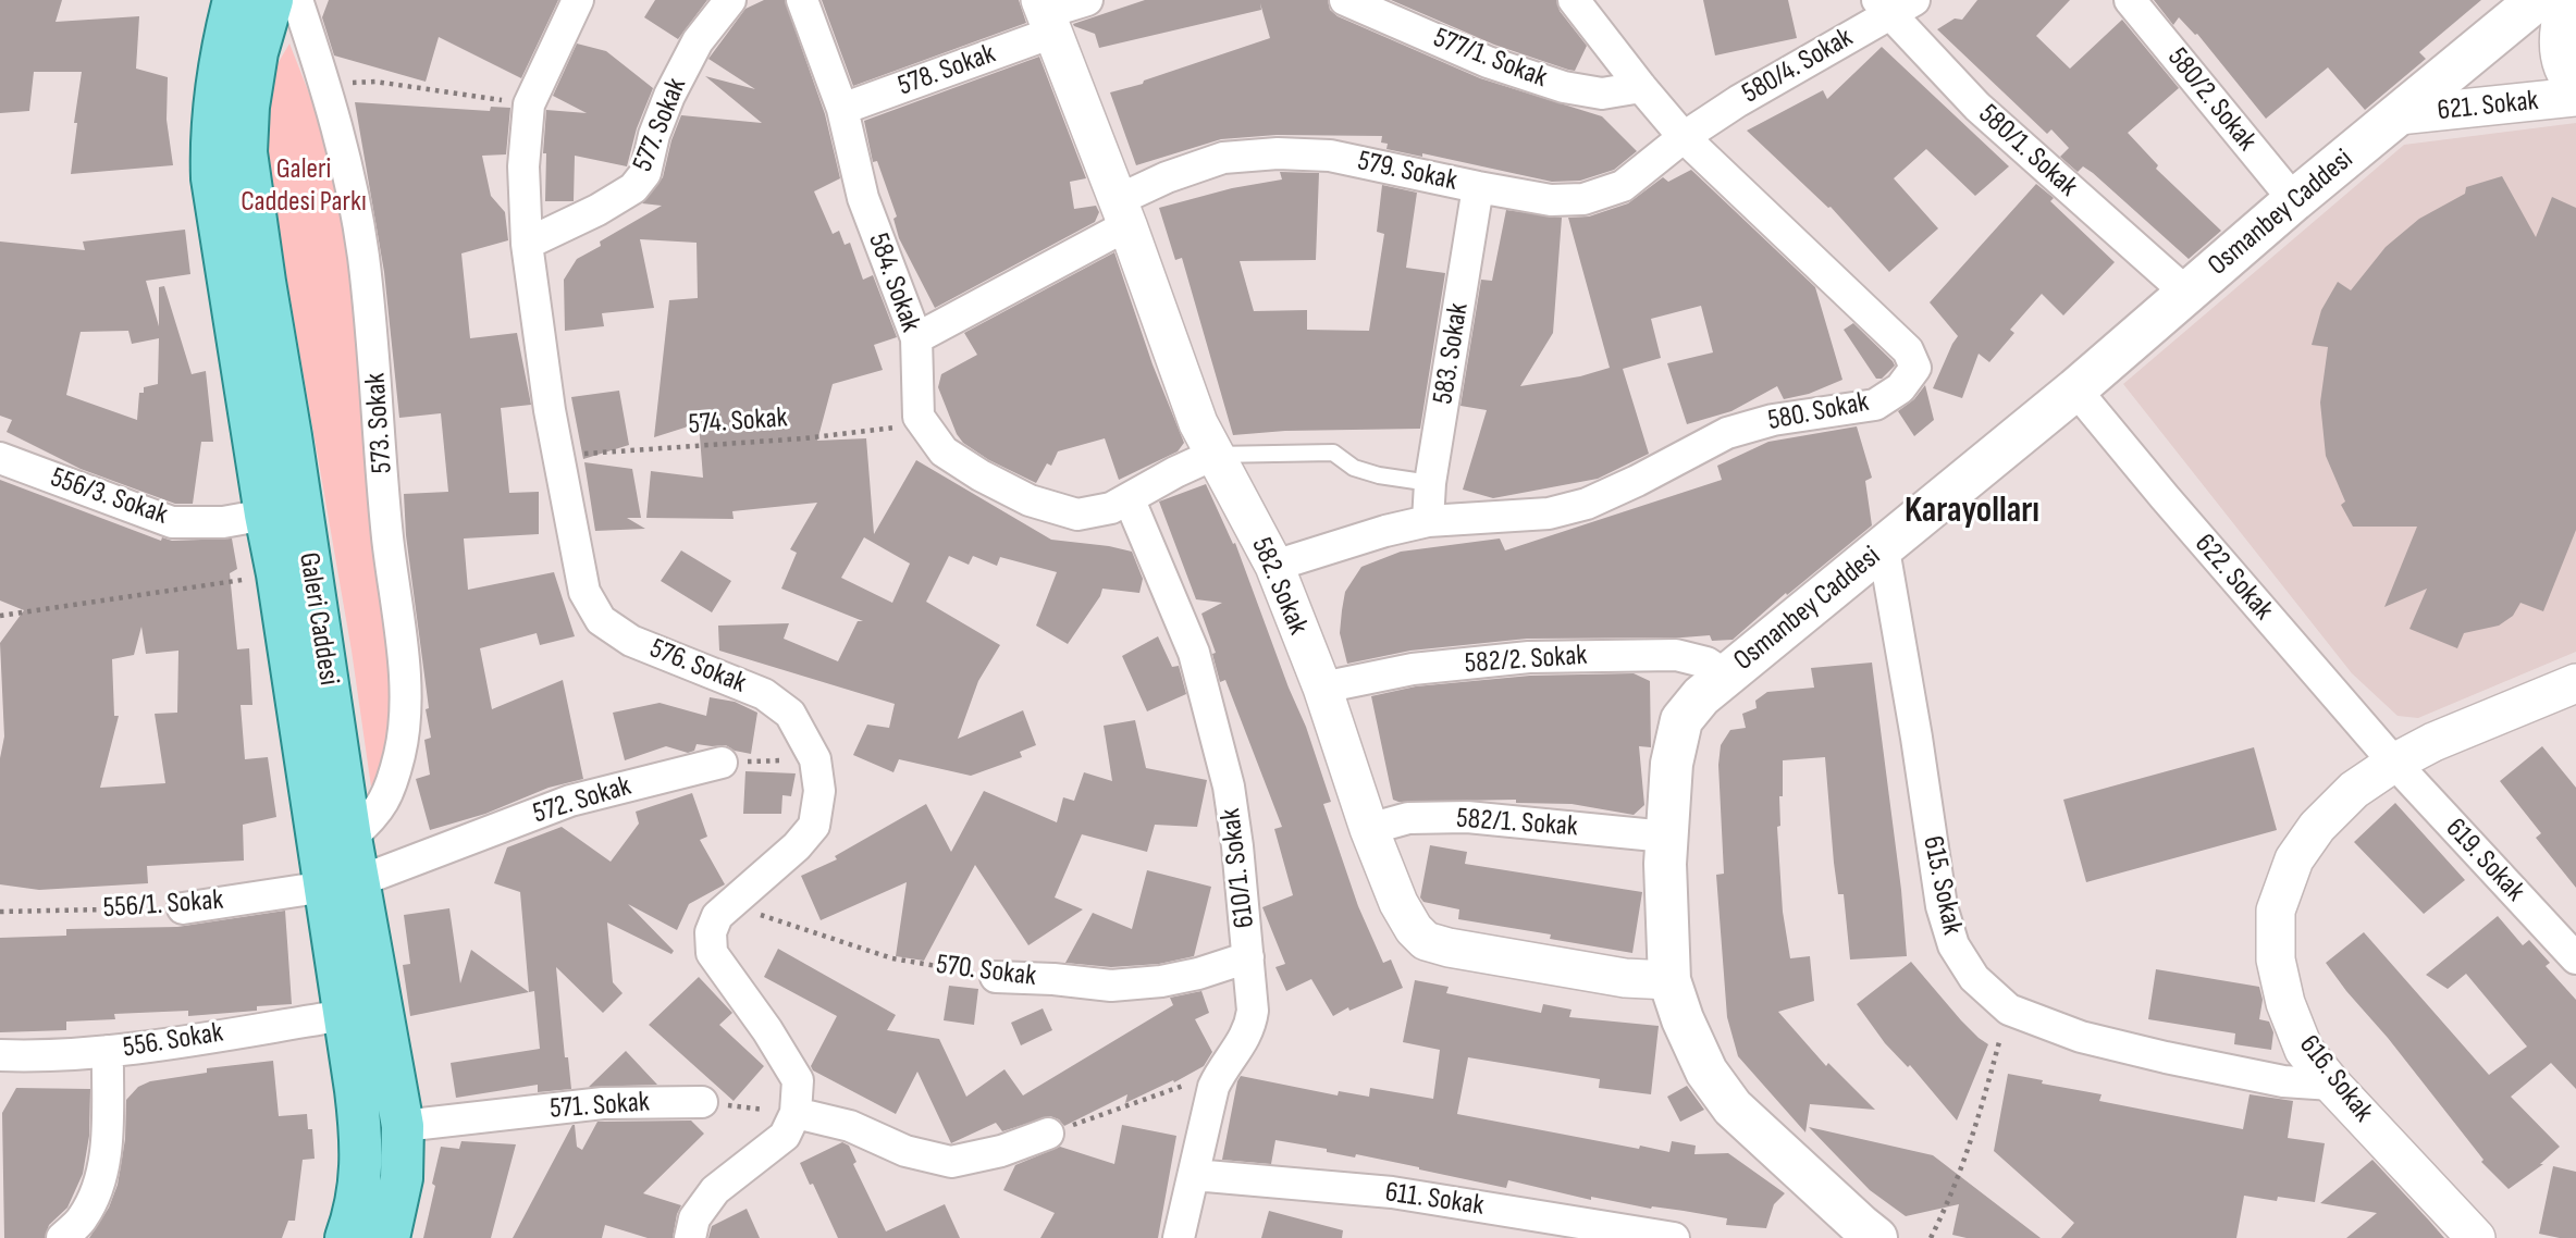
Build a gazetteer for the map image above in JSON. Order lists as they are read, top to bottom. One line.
{"streets":{"main road":["Osmanbey Caddesi","Galeri Caddesi"],"street":["577/1. Sokak","580/4. Sokak","578. Sokak","580/2. Sokak","621. Sokak","577. Sokak","580/1. Sokak","579. Sokak","584. Sokak","583. Sokak","580. Sokak","573. Sokak","556/3. Sokak","622. Sokak","582. Sokak","582/2. Sokak","576. Sokak","572. Sokak","582/1. Sokak","619. Sokak","610/1. Sokak","615. Sokak","556/1. Sokak","570. Sokak","556. Sokak","616. Sokak","571. Sokak","611. Sokak"],"path":["574. Sokak"]},"crossings":[["577/1. Sokak","580. Sokak"],["580/4. Sokak","580/1. Sokak"],["580/4. Sokak","579. Sokak"],["580/4. Sokak","580. Sokak"],["578. Sokak","584. Sokak"],["578. Sokak","582. Sokak"],["580/2. Sokak","Osmanbey Caddesi"],["621. Sokak","Osmanbey Caddesi"],["577. Sokak","576. Sokak"],["580/1. Sokak","Osmanbey Caddesi"],["579. Sokak","584. Sokak"],["579. Sokak","583. Sokak"],["579. Sokak","580. Sokak"],["579. Sokak","582. Sokak"],["Osmanbey Caddesi","622. Sokak"],["Osmanbey Caddesi","582. Sokak"],["Osmanbey Caddesi","582/2. Sokak"],["Osmanbey Caddesi","582/1. Sokak"],["Osmanbey Caddesi","615. Sokak"],["584. Sokak","574. Sokak"],["583. Sokak","580. Sokak"],["580. Sokak","582. Sokak"],["574. Sokak","576. Sokak"],["573. Sokak","Galeri Caddesi"],["556/3. Sokak","Galeri Caddesi"],["622. Sokak","619. Sokak"],["622. Sokak","616. Sokak"],["582. Sokak","582/2. Sokak"],["582. Sokak","582/1. Sokak"],["Galeri Caddesi","572. Sokak"],["Galeri Caddesi","556/1. Sokak"],["Galeri Caddesi","556. Sokak"],["Galeri Caddesi","571. Sokak"],["576. Sokak","570. Sokak"],["572. Sokak","556/1. Sokak"],["619. Sokak","616. Sokak"],["610/1. Sokak","570. Sokak"],["610/1. Sokak","611. Sokak"],["615. Sokak","616. Sokak"]],"districts":["Karayolları"],"parks":["Galeri Caddesi Parkı"]}
